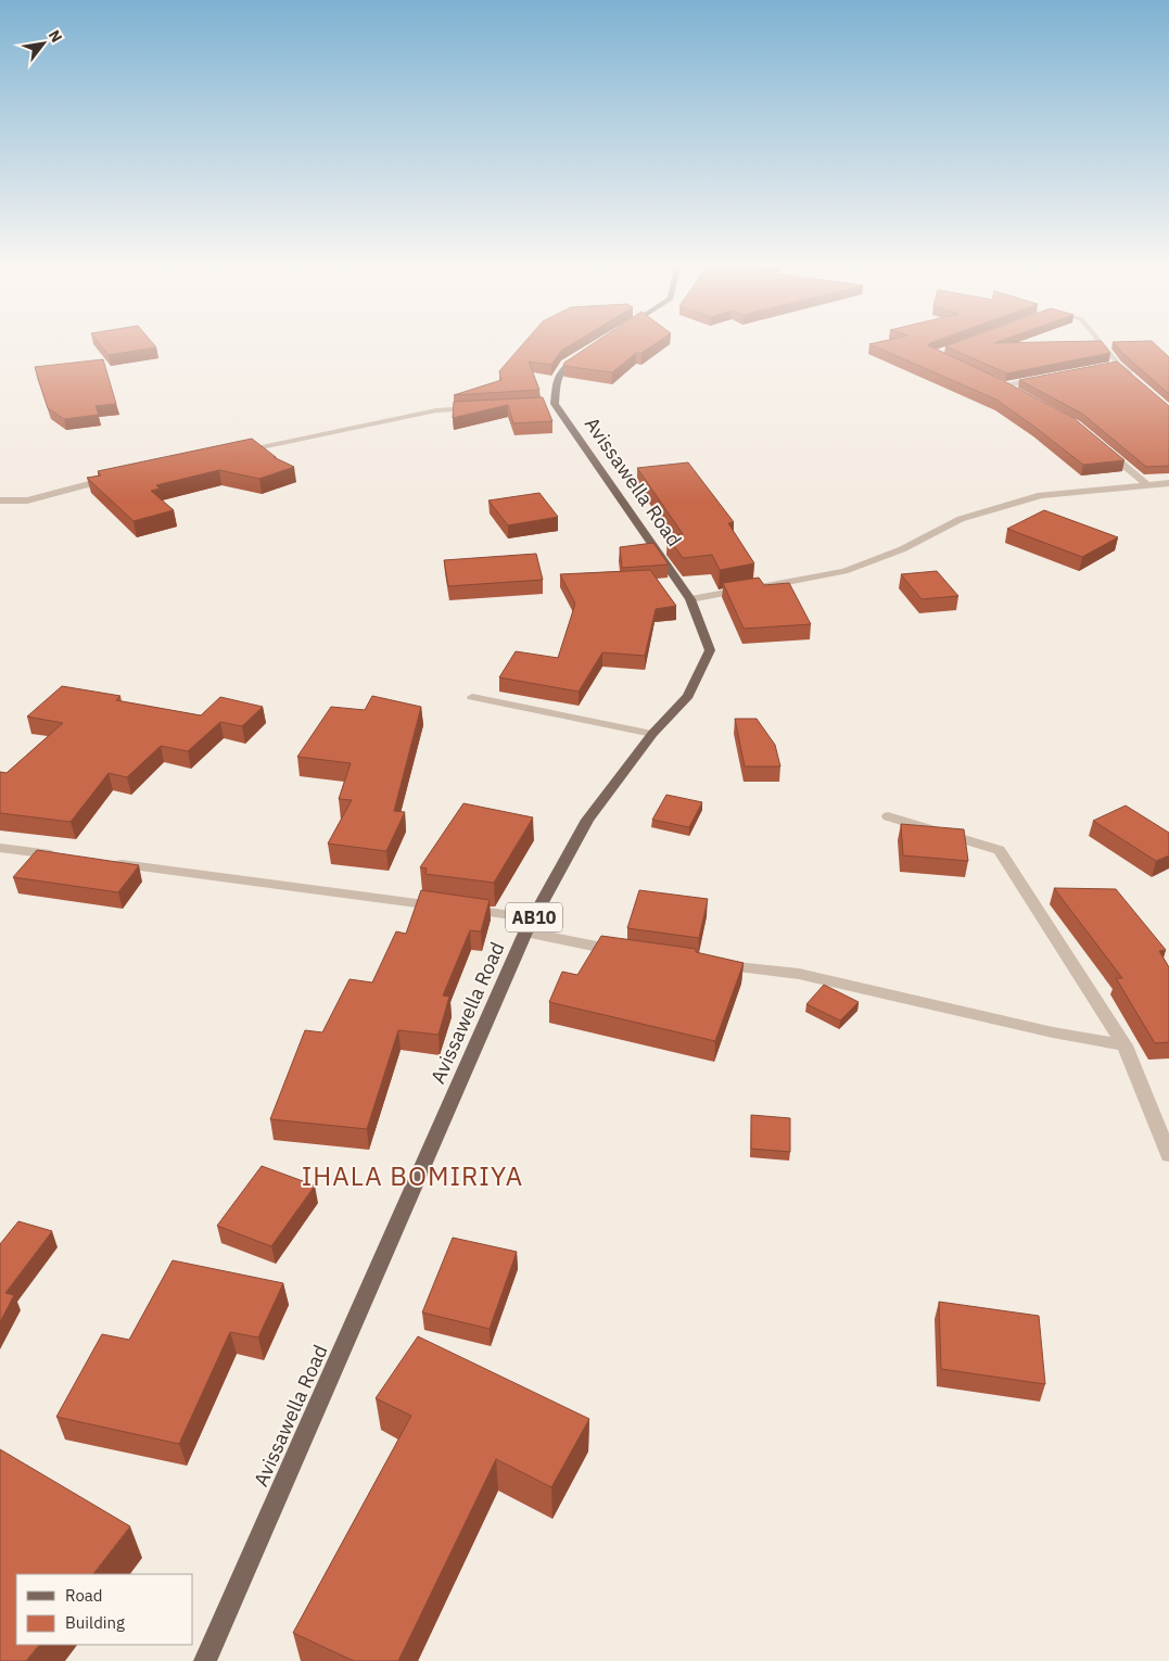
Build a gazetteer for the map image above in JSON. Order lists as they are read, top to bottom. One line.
{"streets":{"main road":["Avissawella Road","AB10"]},"districts":["IHALA BOMIRIYA"],"legend":["Road","Building"],"north":"top right"}
